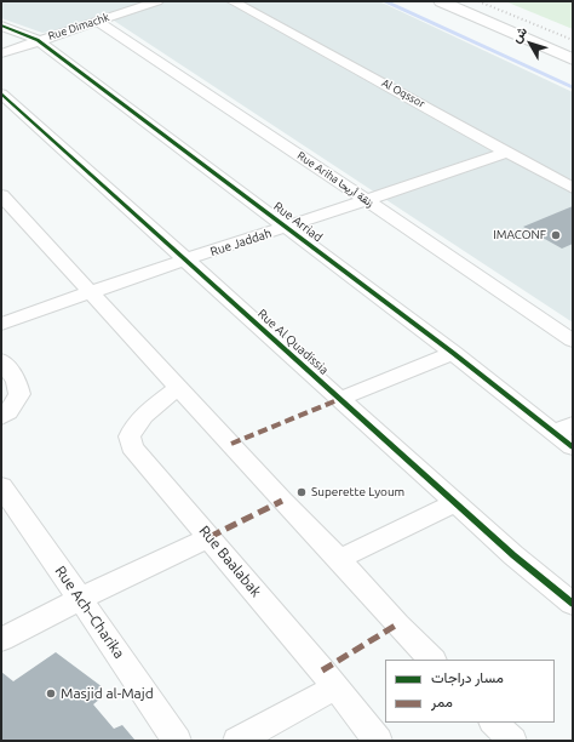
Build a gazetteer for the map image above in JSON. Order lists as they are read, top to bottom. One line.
{"streets":{"street":["Rue Dimachk","Al Oqssor","Rue Ariha زنقة أريحا","Rue Arriad","Rue Jaddah","Rue Al Quadissia","Rue Baalabak","Rue Ach–Charika"]},"crossings":[["Rue Dimachk","Rue Ariha زنقة أريحا"],["Rue Dimachk","Rue Arriad"],["Al Oqssor","Rue Jaddah"],["Rue Ariha زنقة أريحا","Rue Jaddah"],["Rue Arriad","Rue Jaddah"],["Rue Jaddah","Rue Al Quadissia"]],"places":["IMACONF","Superette Lyoum","Masjid al-Majd"],"legend":["مسار دراجات","ممر"],"north":"top left"}
